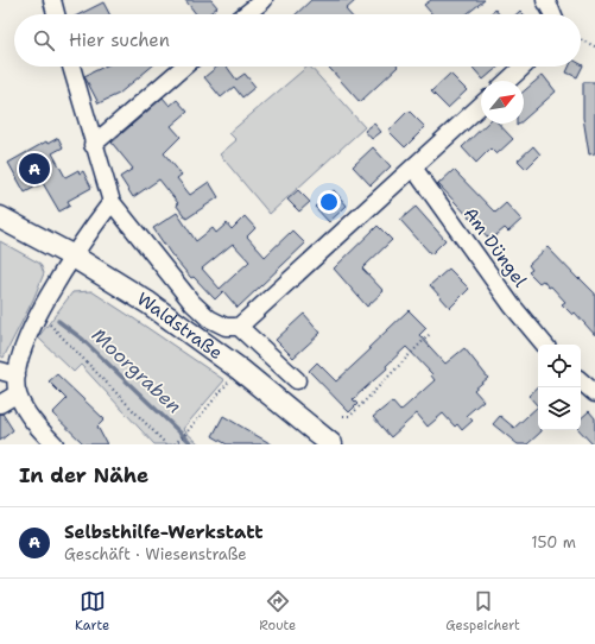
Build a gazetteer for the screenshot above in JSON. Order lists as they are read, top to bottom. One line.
{"streets":{"main road":["Waldstraße"],"street":["Am Düngel"]},"water":["Moorgraben"],"north":"top right","page":{"search":"Hier suchen","pins":"A","heading":"In der Nähe","list":[{"mark":"A","name":"Selbsthilfe-Werkstatt","note":"Geschäft · Wiesenstraße","value":"150 m"}],"nav":["Karte","Route","Gespeichert"]}}
